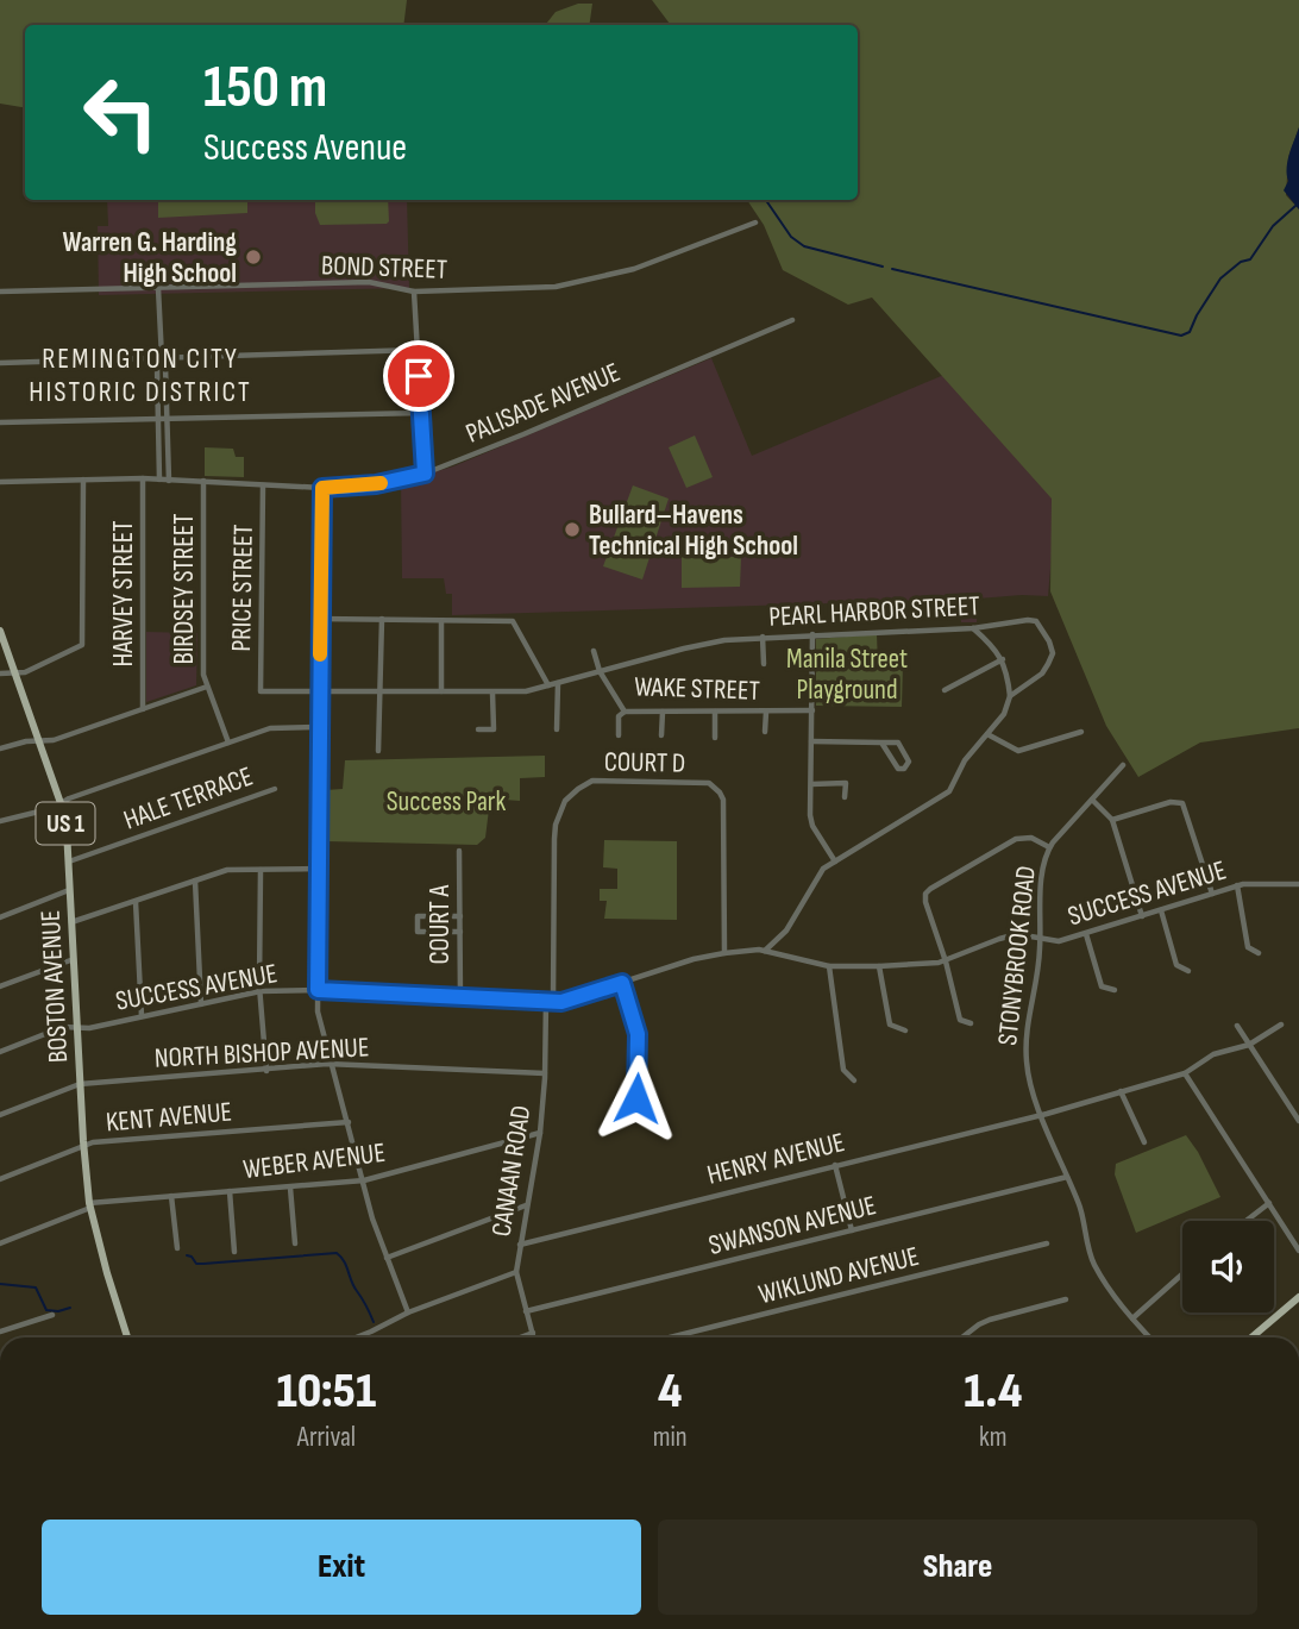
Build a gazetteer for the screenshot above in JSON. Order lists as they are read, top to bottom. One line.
{"streets":{"main road":["US 1","BOSTON AVENUE"],"street":["BOND STREET","PALISADE AVENUE","PRICE STREET","BIRDSEY STREET","HARVEY STREET","PEARL HARBOR STREET","WAKE STREET","COURT D","HALE TERRACE","SUCCESS AVENUE","COURT A","STONYBROOK ROAD","NORTH BISHOP AVENUE","KENT AVENUE","HENRY AVENUE","WEBER AVENUE","CANAAN ROAD","SWANSON AVENUE","WIKLUND AVENUE"]},"crossings":[["PALISADE AVENUE","PRICE STREET"],["PALISADE AVENUE","BIRDSEY STREET"],["PALISADE AVENUE","HARVEY STREET"],["PRICE STREET","PEARL HARBOR STREET"],["PEARL HARBOR STREET","WAKE STREET"],["PEARL HARBOR STREET","SUCCESS AVENUE"],["COURT D","SUCCESS AVENUE"],["COURT D","CANAAN ROAD"],["HALE TERRACE","BOSTON AVENUE"],["SUCCESS AVENUE","COURT A"],["SUCCESS AVENUE","STONYBROOK ROAD"],["SUCCESS AVENUE","BOSTON AVENUE"],["SUCCESS AVENUE","CANAAN ROAD"],["STONYBROOK ROAD","HENRY AVENUE"],["STONYBROOK ROAD","SWANSON AVENUE"],["BOSTON AVENUE","NORTH BISHOP AVENUE"],["BOSTON AVENUE","KENT AVENUE"],["BOSTON AVENUE","WEBER AVENUE"],["NORTH BISHOP AVENUE","CANAAN ROAD"],["HENRY AVENUE","CANAAN ROAD"],["WEBER AVENUE","CANAAN ROAD"],["CANAAN ROAD","SWANSON AVENUE"]],"districts":["REMINGTON CITY HISTORIC DISTRICT"],"parks":["Manila Street Playground","Success Park"],"places":["Warren G. Harding High School","Bullard–Havens Technical High School"],"page":{"turn":["150 m","Success Avenue"],"eta":["10:51","Arrival","4","min","1.4","km"],"buttons":["Exit","Share"]}}
